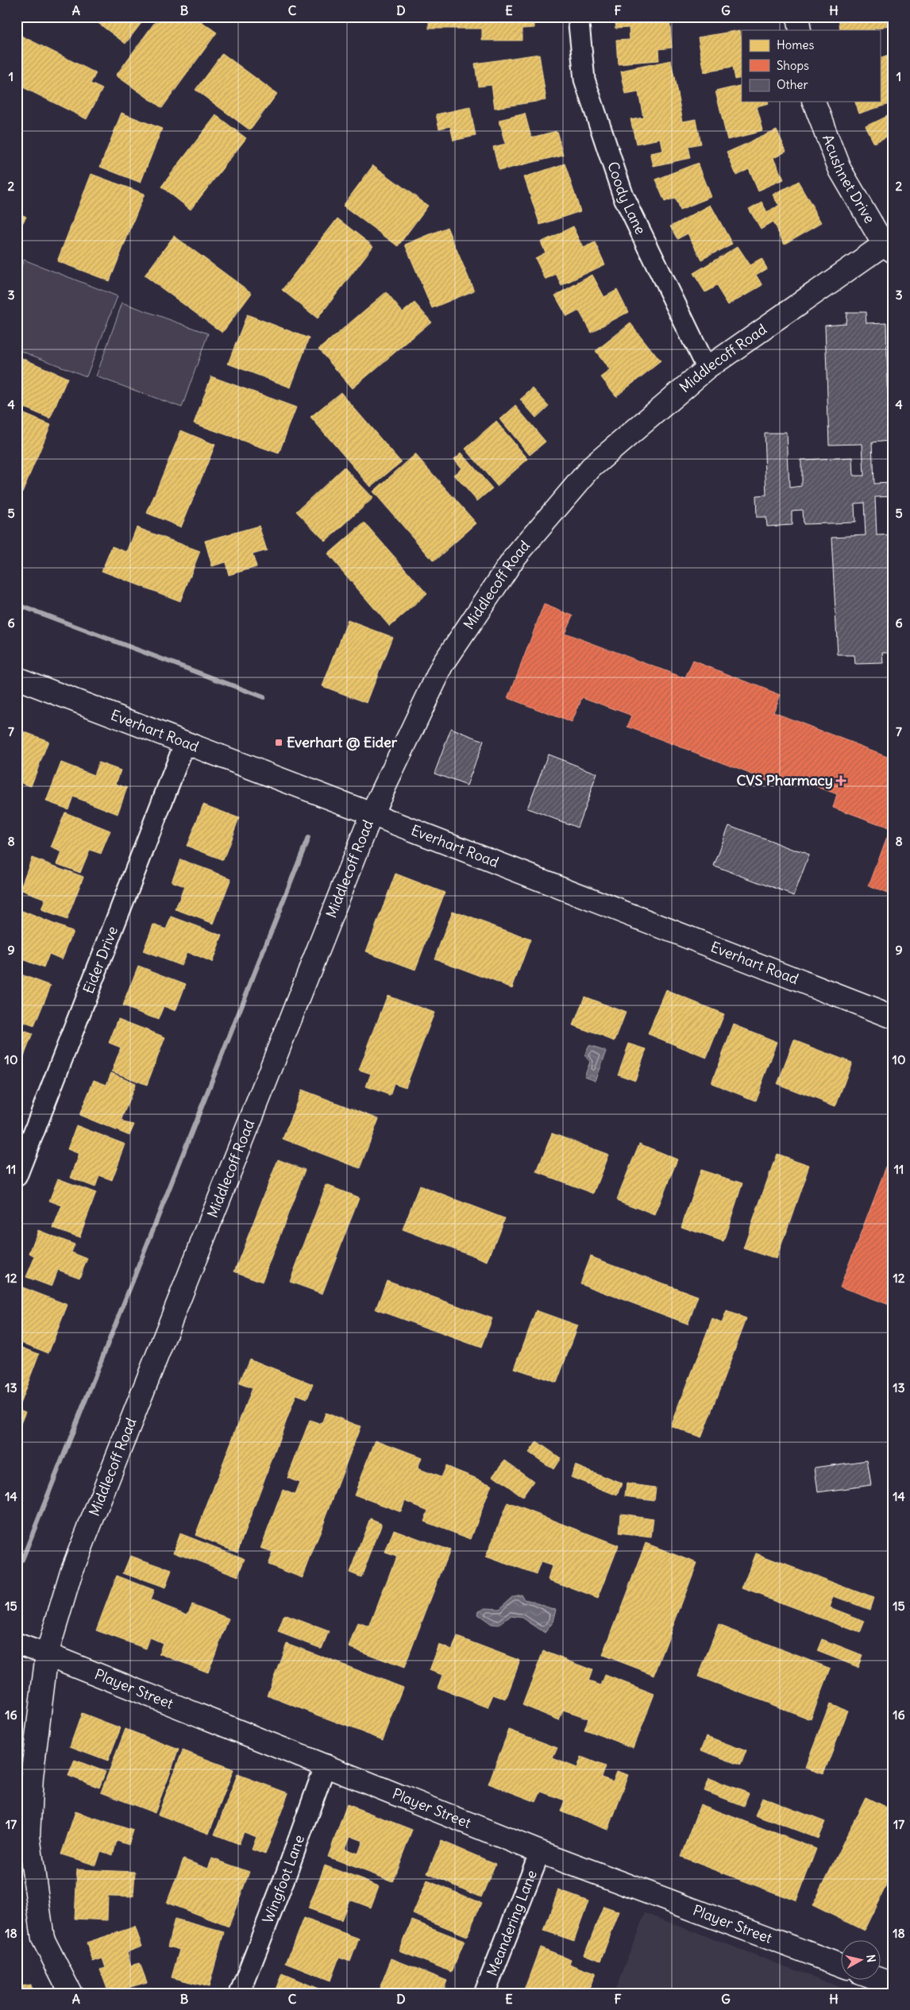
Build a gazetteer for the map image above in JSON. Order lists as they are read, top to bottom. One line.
{"streets":{"street":["Acushnet Drive","Coody Lane","Middlecoff Road","Everhart Road","Eider Drive","Player Street","Wingfoot Lane","Meandering Lane"]},"crossings":[["Acushnet Drive","Middlecoff Road"],["Coody Lane","Middlecoff Road"],["Middlecoff Road","Everhart Road"],["Middlecoff Road","Player Street"],["Everhart Road","Eider Drive"],["Player Street","Wingfoot Lane"],["Player Street","Meandering Lane"]],"places":{"transit":["Everhart @ Eider"],"health":["CVS Pharmacy"]},"legend":["Homes","Shops","Other"],"north":"right","grid":{"columns":["A","B","C","D","E","F","G","H"],"rows":["1","2","3","4","5","6","7","8","9","10","11","12","13","14","15","16","17","18"]}}
